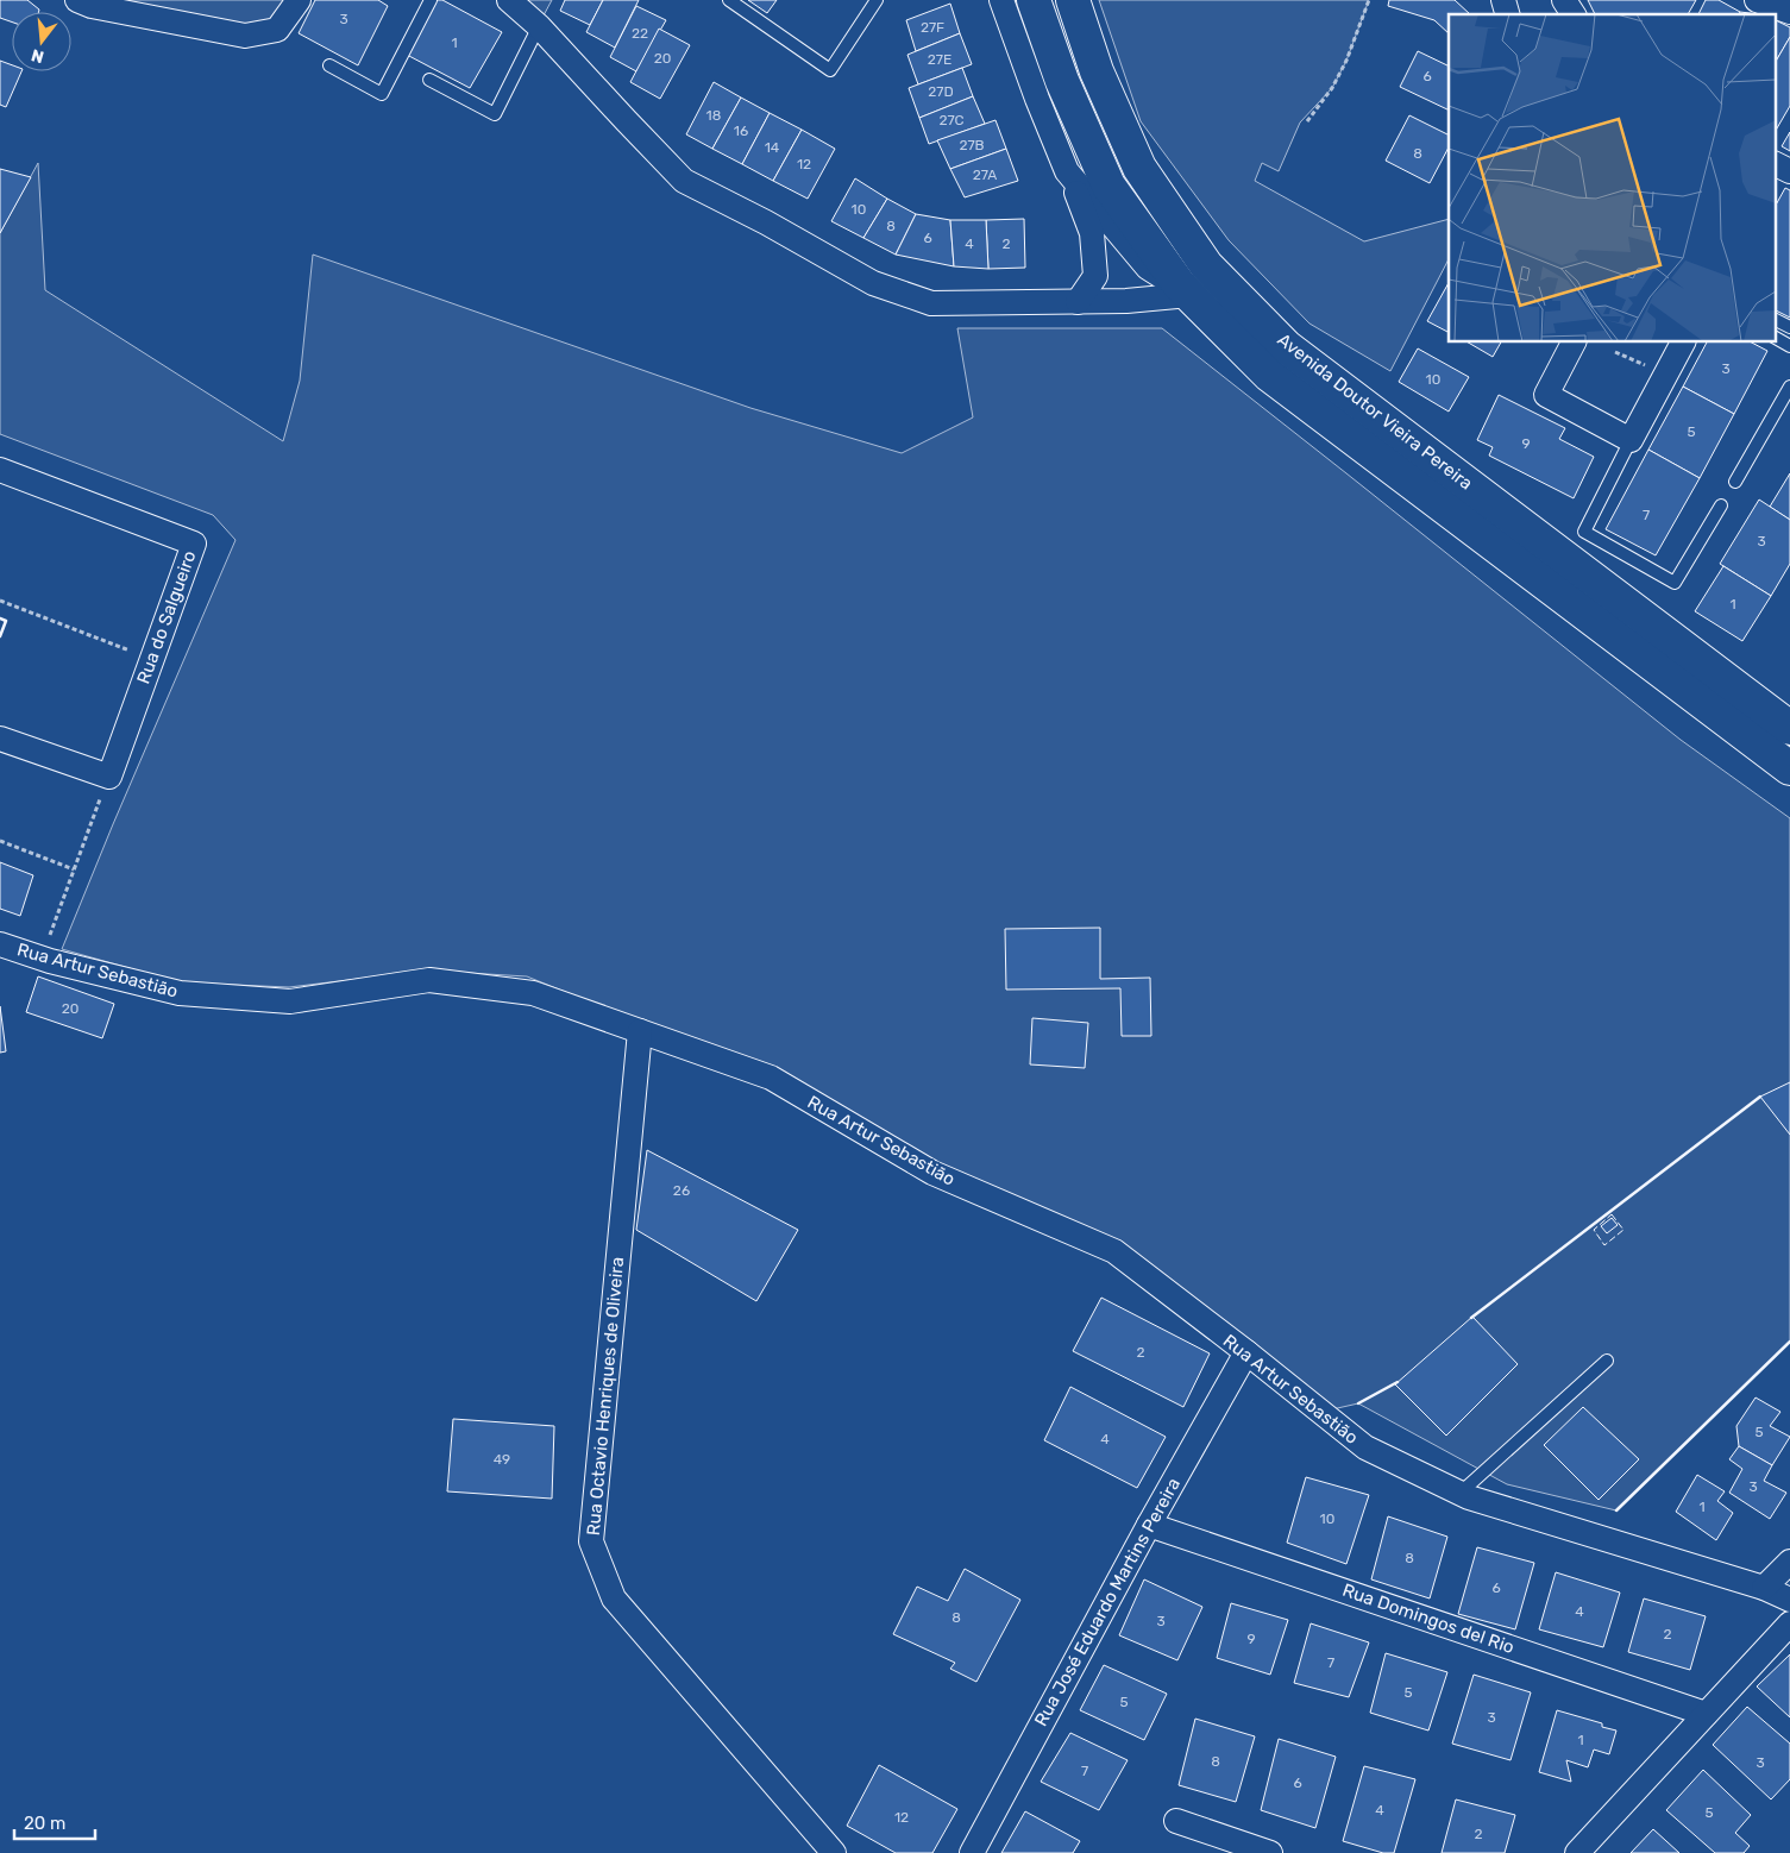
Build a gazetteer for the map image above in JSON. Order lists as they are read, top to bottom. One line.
{"streets":{"main road":["Avenida Doutor Vieira Pereira"],"street":["Rua do Salgueiro","Rua Artur Sebastião","Rua Octavio Henriques de Oliveira","Rua José Eduardo Martins Pereira","Rua Domingos del Rio"]},"crossings":[["Rua Artur Sebastião","Rua Octavio Henriques de Oliveira"],["Rua Artur Sebastião","Rua José Eduardo Martins Pereira"],["Rua José Eduardo Martins Pereira","Rua Domingos del Rio"]],"house_numbers":["3","27F","22","1","20","27E","6","27D","18","27C","16","27B","14","8","12","27A","10","8","6","4","2","3","10","5","9","7","3","1","20","26","2","5","4","49","3","1","10","8","6","4","8","3","2","9","7","5","5","3","1","8","3","7","6","4","5","12","2"],"scale_bar":"20 m","north":"bottom"}
